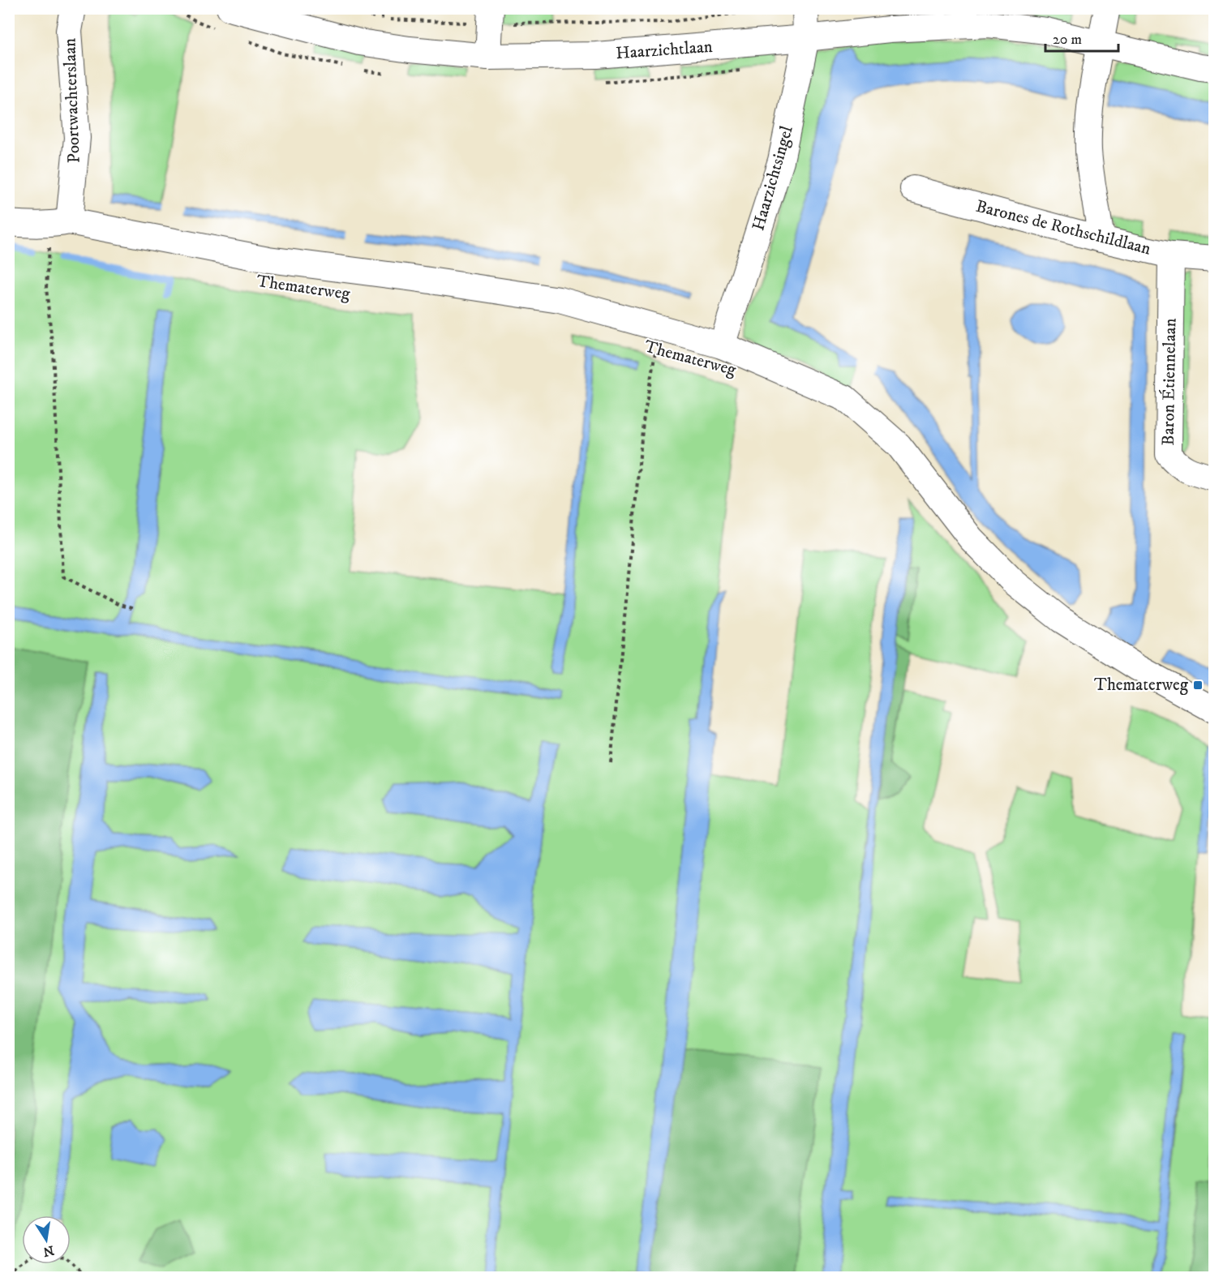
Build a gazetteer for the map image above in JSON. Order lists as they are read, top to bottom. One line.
{"streets":{"street":["Haarzichtlaan","Poortwachterslaan","Haarzichtsingel","Barones de Rothschildlaan","Thematerweg","Baron Étiennelaan"]},"crossings":[["Haarzichtlaan","Haarzichtsingel"],["Poortwachterslaan","Thematerweg"],["Haarzichtsingel","Thematerweg"],["Barones de Rothschildlaan","Baron Étiennelaan"]],"places":{"transit":["Thematerweg"]},"scale_bar":"20 m","north":"bottom"}
